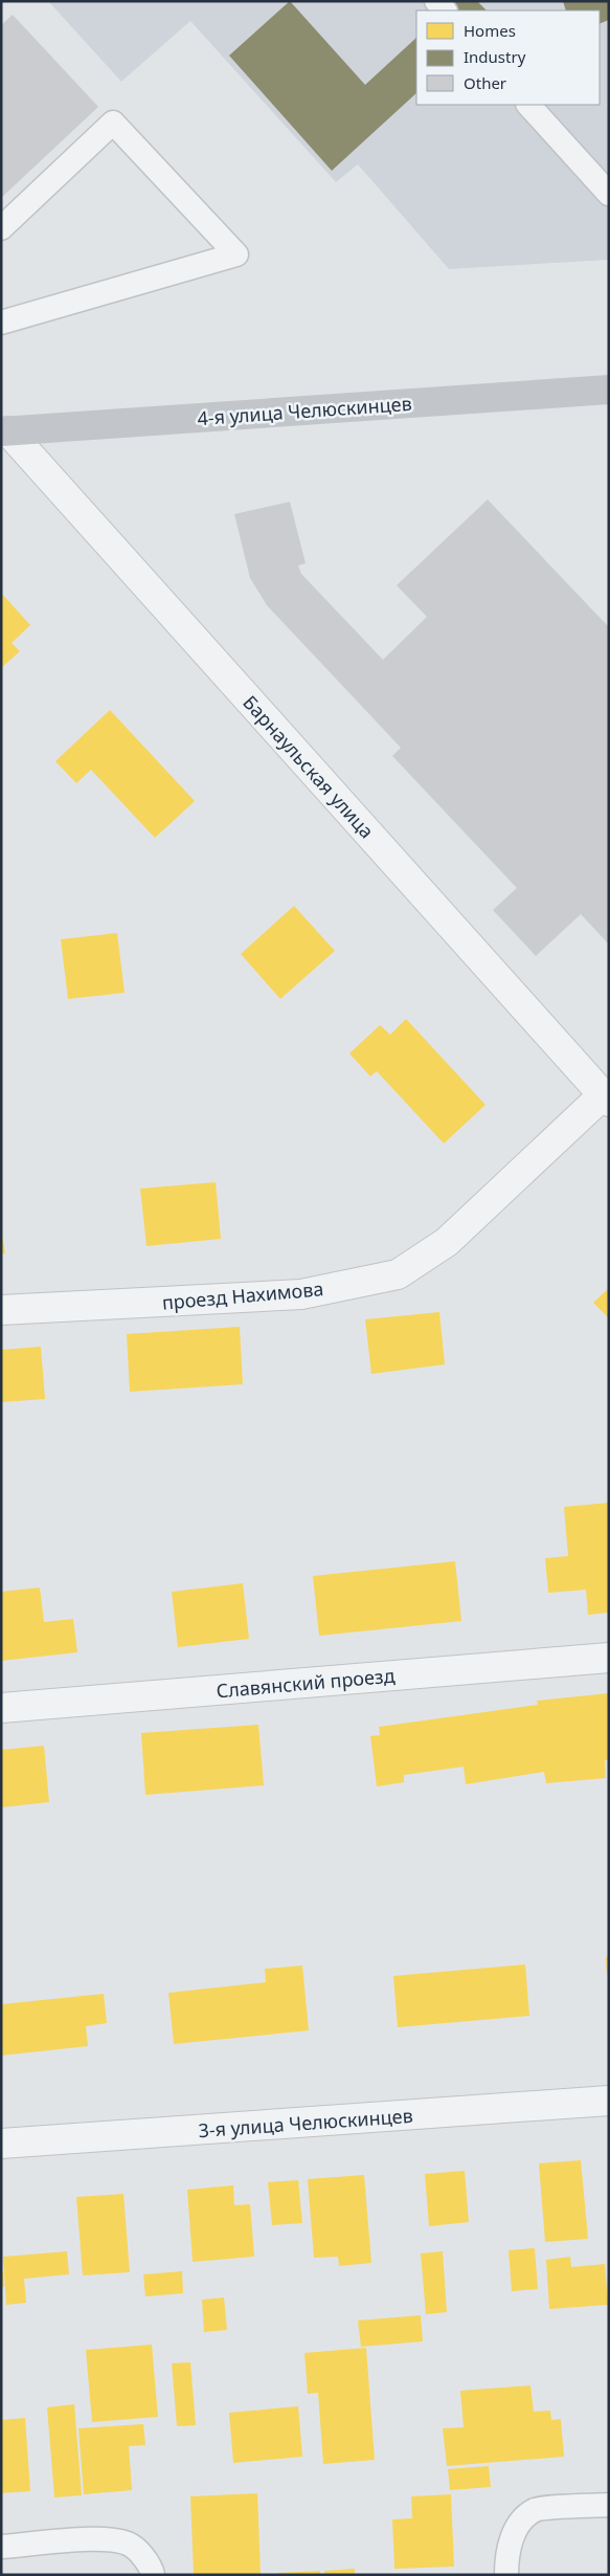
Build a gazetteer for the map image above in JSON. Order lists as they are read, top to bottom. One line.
{"streets":{"main road":["4-я улица Челюскинцев"],"street":["Барнаульская улица","проезд Нахимова","Славянский проезд","3-я улица Челюскинцев"]},"crossings":[["4-я улица Челюскинцев","Барнаульская улица"],["Барнаульская улица","проезд Нахимова"]],"legend":["Homes","Industry","Other"]}
